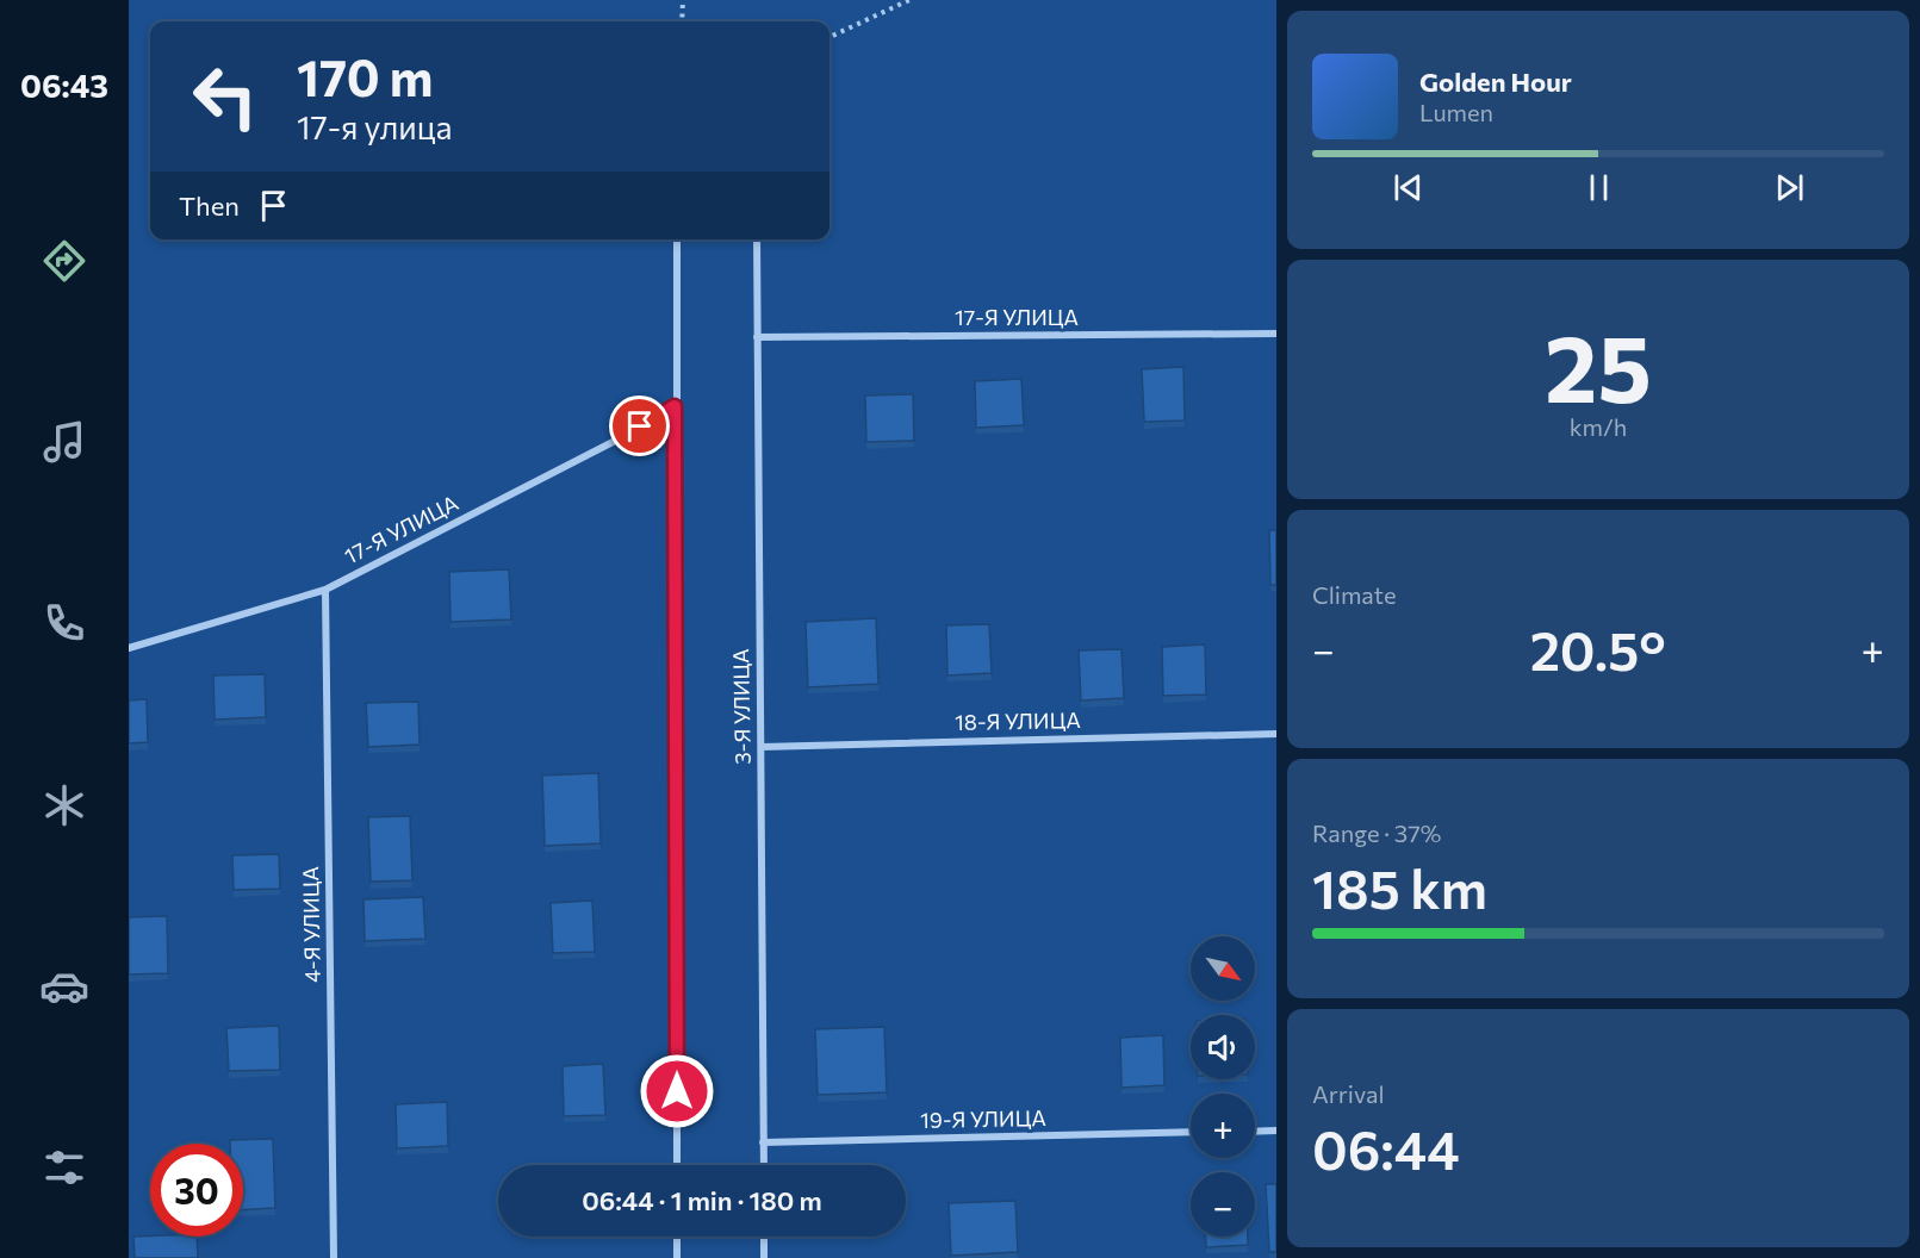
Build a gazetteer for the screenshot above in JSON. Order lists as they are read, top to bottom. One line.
{"streets":{"street":["17-Я УЛИЦА","3-Я УЛИЦА","18-Я УЛИЦА","4-Я УЛИЦА","19-Я УЛИЦА"]},"crossings":[["17-Я УЛИЦА","3-Я УЛИЦА"],["17-Я УЛИЦА","4-Я УЛИЦА"],["3-Я УЛИЦА","18-Я УЛИЦА"],["3-Я УЛИЦА","19-Я УЛИЦА"]],"north":"bottom right","page":{"tabs":"06:43","turn":["170 m","17-я улица"],"song":["Golden Hour","Lumen"],"then":"Then","tile":[["25","km/h"],"Climate",["Range · 37%","185 km"],["Arrival","06:44"]],"heat":["−","20.5°","+"],"map_buttons":["+","−"],"limit":"30","trip":"06:44 · 1 min · 180 m"}}
